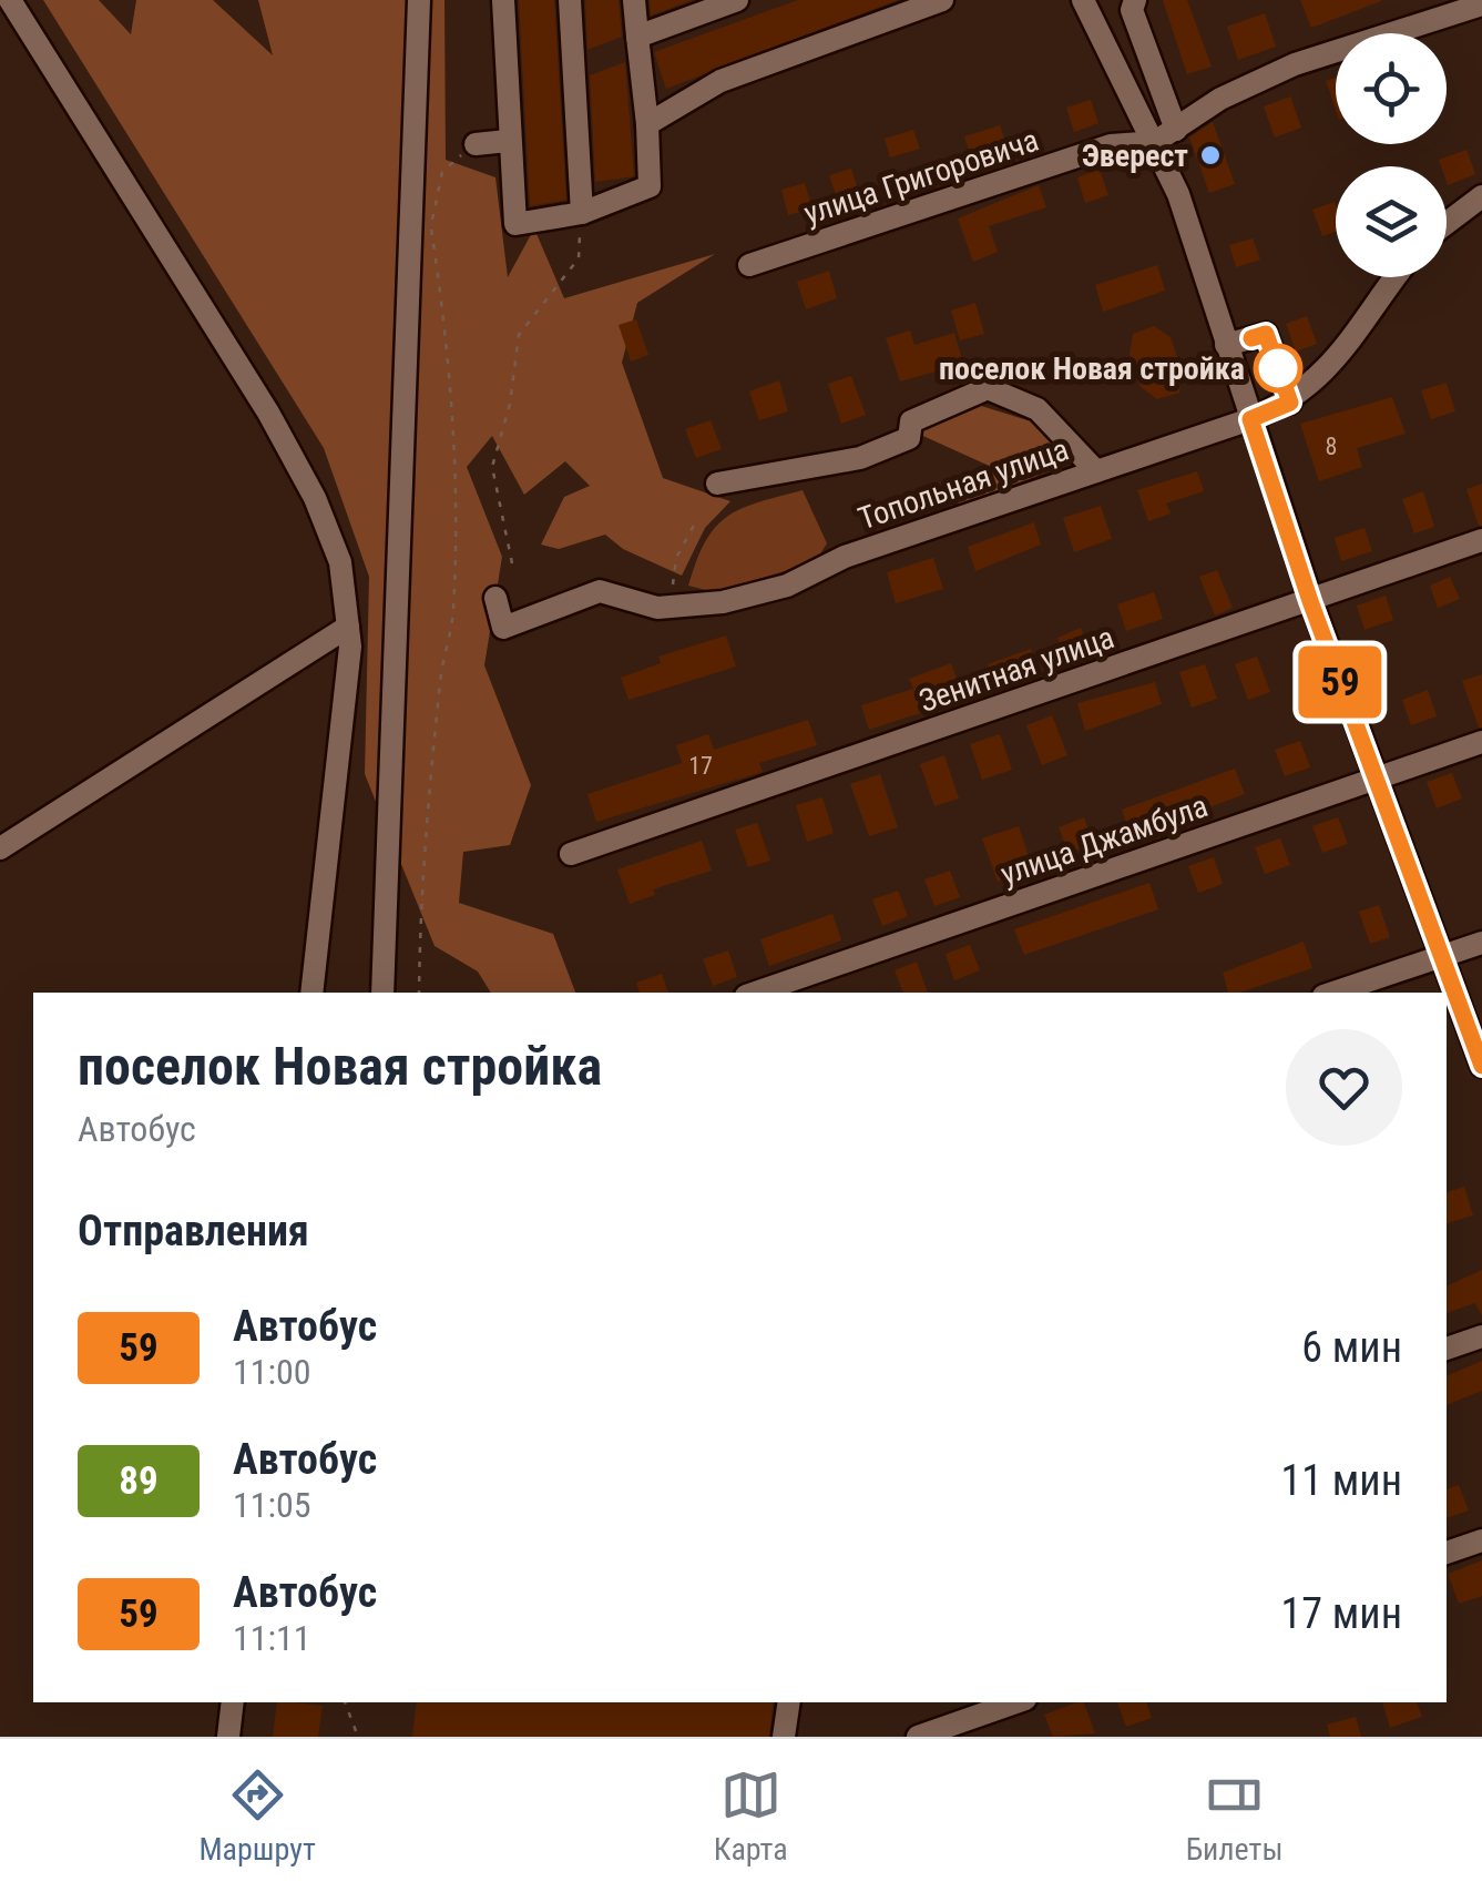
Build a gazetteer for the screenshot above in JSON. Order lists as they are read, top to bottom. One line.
{"streets":{"street":["улица Григоровича","Топольная улица","Зенитная улица","улица Джамбула"]},"places":["Эверест","поселок Новая стройка"],"lines":["bus line 59"],"house_numbers":["8","17"],"page":{"on_map":"59","heading":[["поселок Новая стройка","Автобус"],"Отправления"],"list":[{"mark":"59","name":"Автобус","note":"11:00","value":"6 мин"},{"mark":"89","name":"Автобус","note":"11:05","value":"11 мин"},{"mark":"59","name":"Автобус","note":"11:11","value":"17 мин"}],"tabs":["Маршрут","Карта","Билеты"]}}
